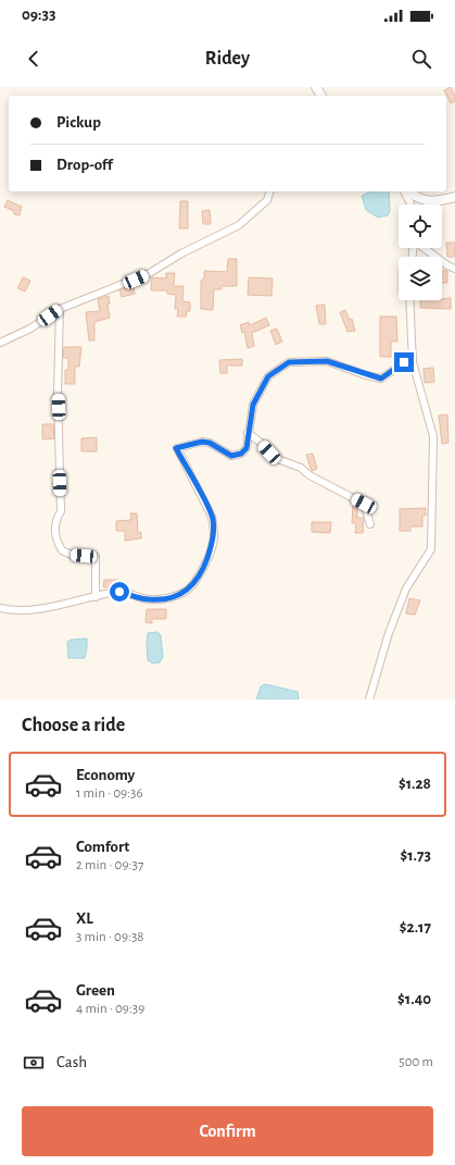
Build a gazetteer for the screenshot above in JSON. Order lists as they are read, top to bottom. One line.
{"page":{"status":"09:33","header":"Ridey","banner":["Pickup","Drop-off"],"heading":"Choose a ride","list":[{"name":"Economy","note":"1 min · 09:36","value":"$1.28"},{"name":"Comfort","note":"2 min · 09:37","value":"$1.73"},{"name":"XL","note":"3 min · 09:38","value":"$2.17"},{"name":"Green","note":"4 min · 09:39","value":"$1.40"}],"pay":["Cash","500 m"],"buttons":"Confirm"}}
